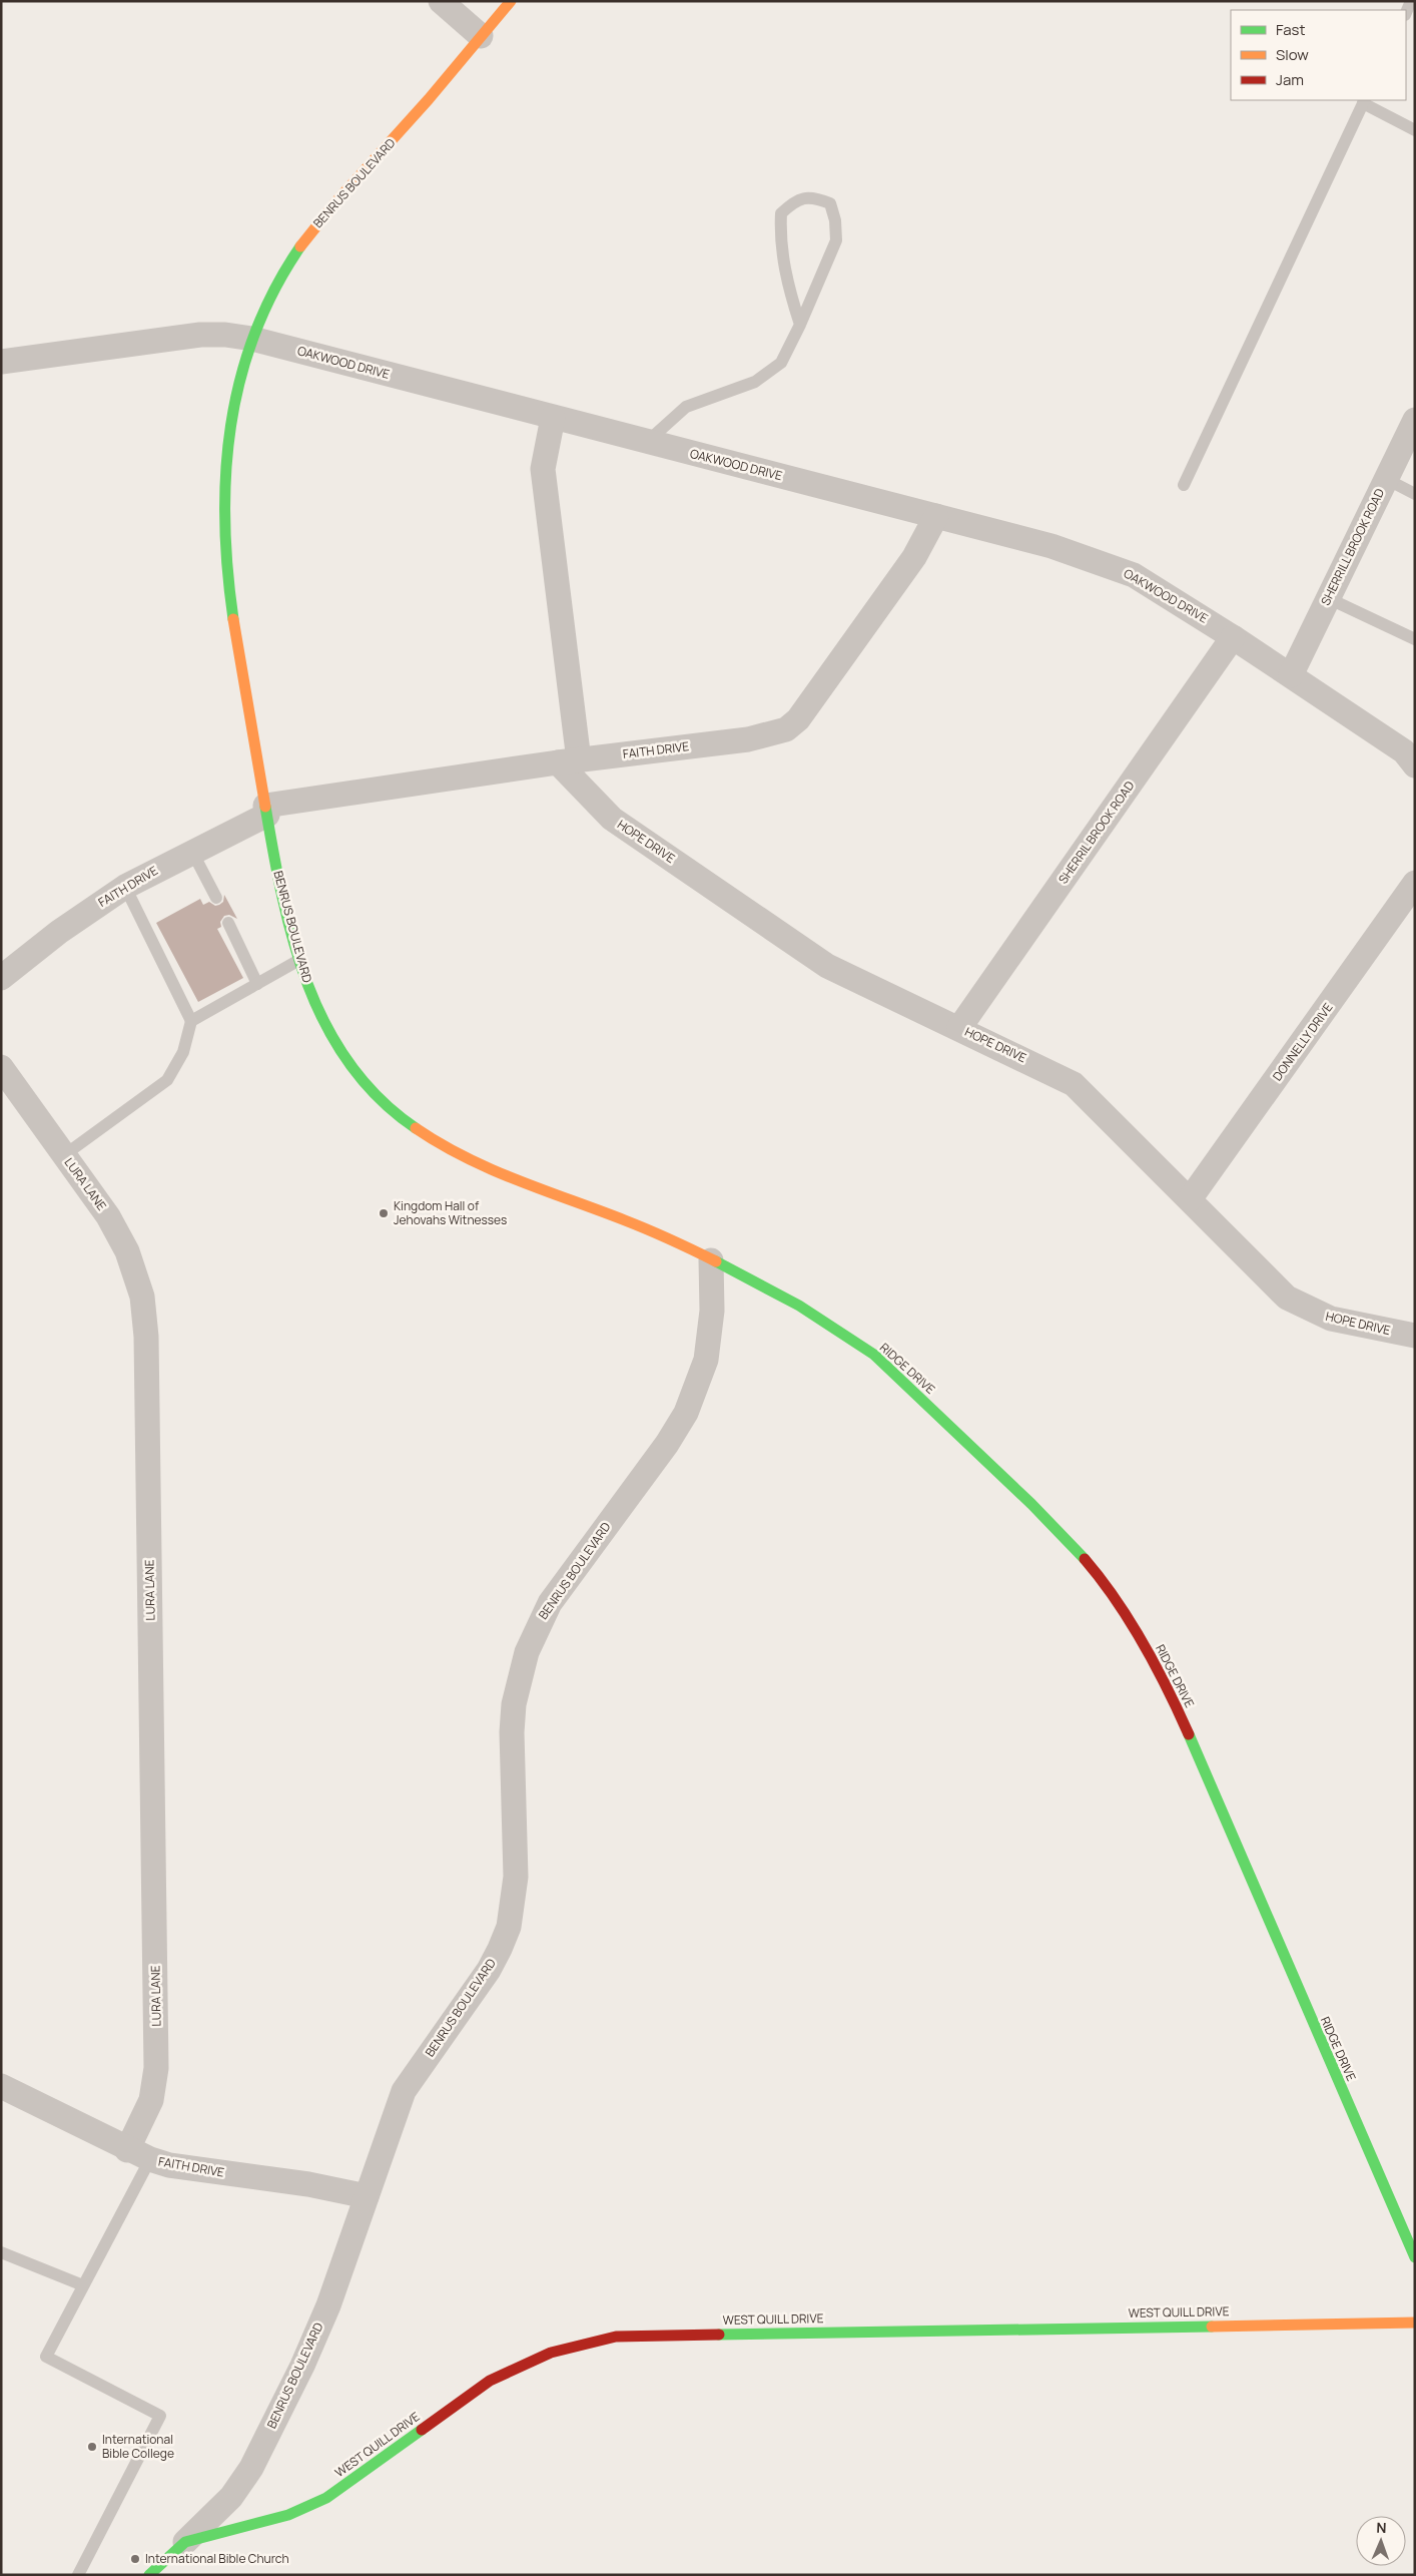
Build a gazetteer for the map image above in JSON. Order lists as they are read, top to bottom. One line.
{"streets":{"street":["BENRUS BOULEVARD","OAKWOOD DRIVE","SHERRILL BROOK ROAD","FAITH DRIVE","SHERRIL BROOK ROAD","HOPE DRIVE","DONNELLY DRIVE","LURA LANE","RIDGE DRIVE","WEST QUILL DRIVE"]},"crossings":[["BENRUS BOULEVARD","OAKWOOD DRIVE"],["BENRUS BOULEVARD","FAITH DRIVE"],["BENRUS BOULEVARD","RIDGE DRIVE"],["BENRUS BOULEVARD","WEST QUILL DRIVE"],["OAKWOOD DRIVE","SHERRILL BROOK ROAD"],["OAKWOOD DRIVE","FAITH DRIVE"],["OAKWOOD DRIVE","SHERRIL BROOK ROAD"],["FAITH DRIVE","HOPE DRIVE"],["FAITH DRIVE","LURA LANE"],["SHERRIL BROOK ROAD","HOPE DRIVE"],["HOPE DRIVE","DONNELLY DRIVE"]],"places":["Kingdom Hall of Jehovahs Witnesses","International Bible College","International Bible Church"],"legend":["Fast","Slow","Jam"],"north":"top"}
